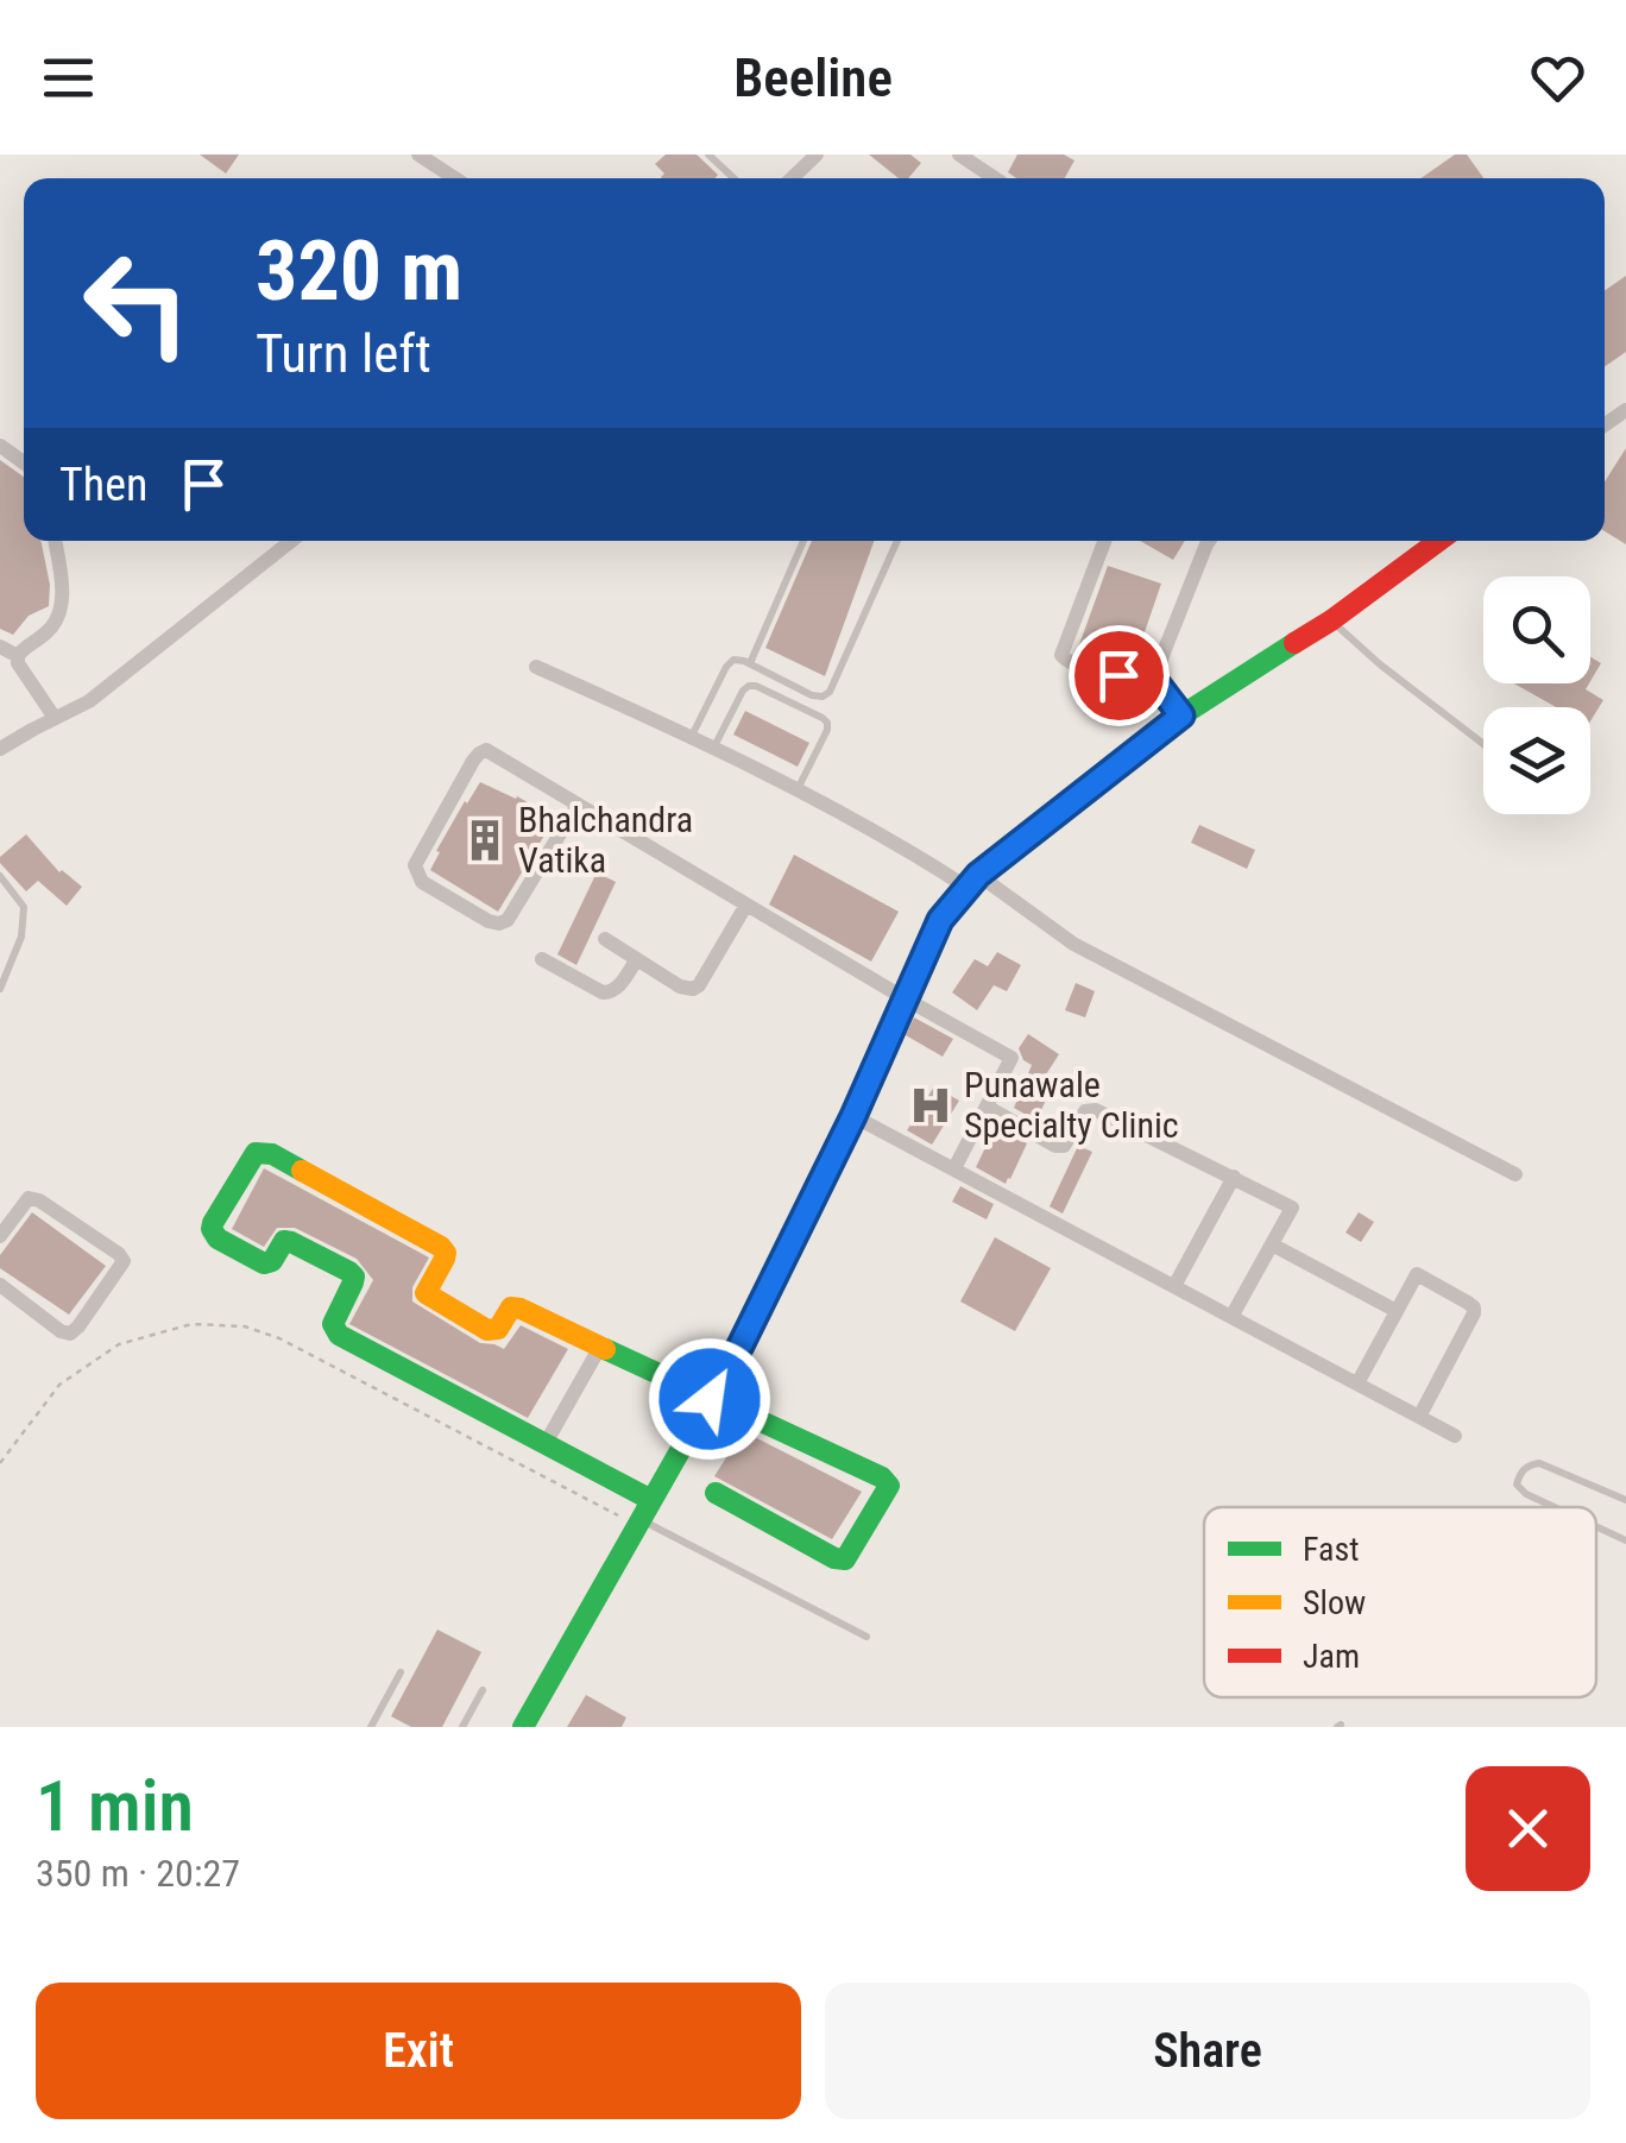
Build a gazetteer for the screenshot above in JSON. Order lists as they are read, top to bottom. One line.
{"places":{"building":["Bhalchandra Vatika"],"hospital":["Punawale Specialty Clinic"]},"legend":["Fast","Slow","Jam"],"page":{"header":"Beeline","turn":["320 m","Turn left"],"then":"Then","heading":["1 min","350 m · 20:27"],"buttons":["Exit","Share"]}}
